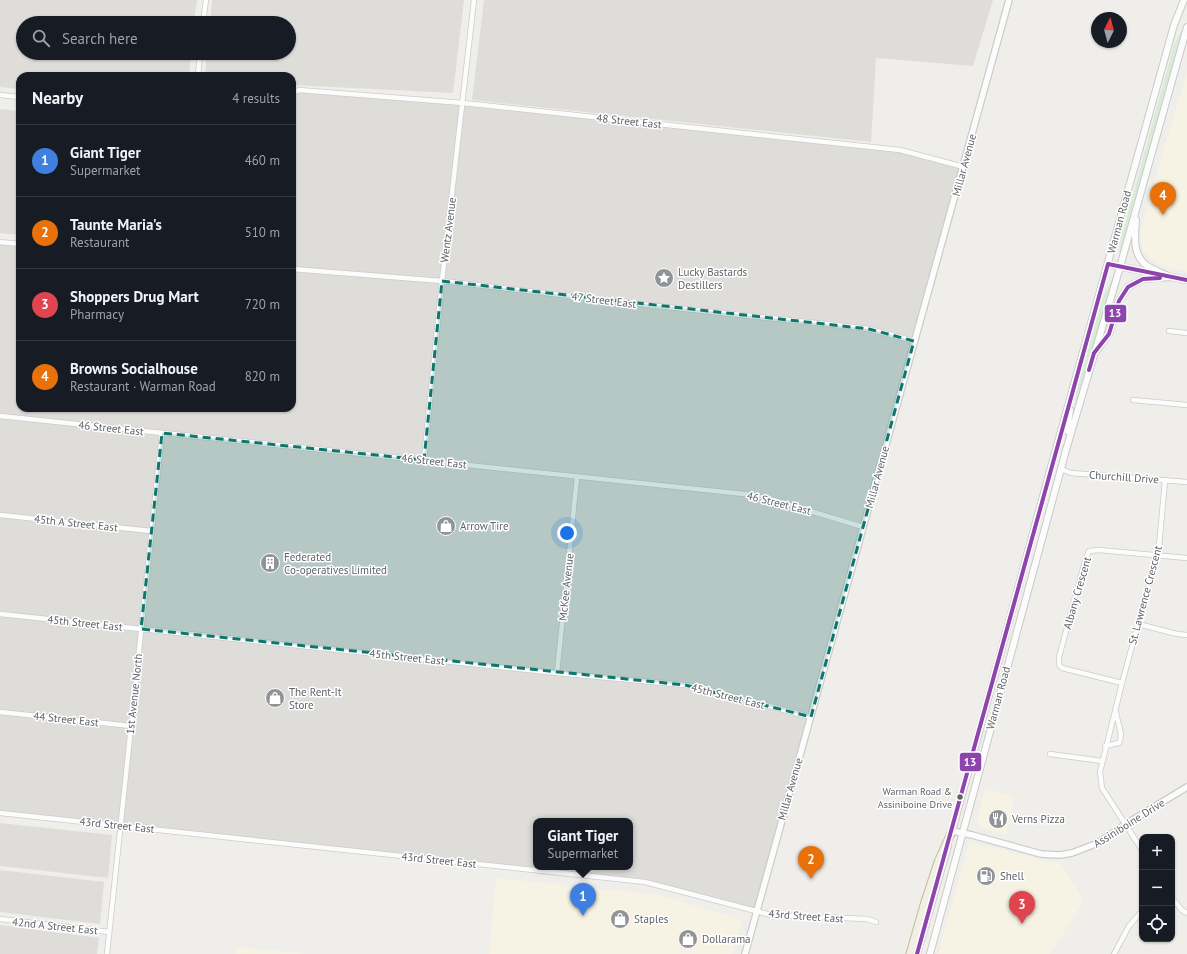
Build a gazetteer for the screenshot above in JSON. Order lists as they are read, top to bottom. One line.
{"streets":{"main road":["Warman Road"],"street":["48 Street East","Millar Avenue","Wentz Avenue","47 Street East","46 Street East","Churchill Drive","45th A Street East","McKee Avenue","Albany Crescent","St. Lawrence Crescent","45th Street East","1st Avenue North","44 Street East","Assiniboine Drive","43rd Street East","42nd A Street East"]},"crossings":[["48 Street East","Millar Avenue"],["48 Street East","Wentz Avenue"],["Millar Avenue","47 Street East"],["Millar Avenue","46 Street East"],["Millar Avenue","45th Street East"],["Millar Avenue","43rd Street East"],["Warman Road","Churchill Drive"],["Warman Road","Assiniboine Drive"],["Wentz Avenue","47 Street East"],["Wentz Avenue","46 Street East"],["46 Street East","McKee Avenue"],["46 Street East","1st Avenue North"],["Churchill Drive","St. Lawrence Crescent"],["45th A Street East","1st Avenue North"],["McKee Avenue","45th Street East"],["Albany Crescent","St. Lawrence Crescent"],["St. Lawrence Crescent","Assiniboine Drive"],["45th Street East","1st Avenue North"],["1st Avenue North","44 Street East"],["1st Avenue North","43rd Street East"],["1st Avenue North","42nd A Street East"]],"places":{"place":["Lucky Bastards Destillers"],"shop":["Arrow Tire","The Rent-It Store","Staples","Dollarama"],"building":["Federated Co-operatives Limited"],"other":["Warman Road & Assiniboine Drive"],"restaurant":["Verns Pizza"],"fuel station":["Shell"]},"lines":["transit line 13"],"north":"top","page":{"search":"Search here","heading":["Nearby","4 results"],"list":[{"mark":"1","name":"Giant Tiger","note":"Supermarket","value":"460 m"},{"mark":"2","name":"Taunte Maria's","note":"Restaurant","value":"510 m"},{"mark":"3","name":"Shoppers Drug Mart","note":"Pharmacy","value":"720 m"},{"mark":"4","name":"Browns Socialhouse","note":"Restaurant · Warman Road","value":"820 m"}],"pins":["4","2","1","3"],"popup":["Giant Tiger","Supermarket"],"map_buttons":["+","−"]}}
